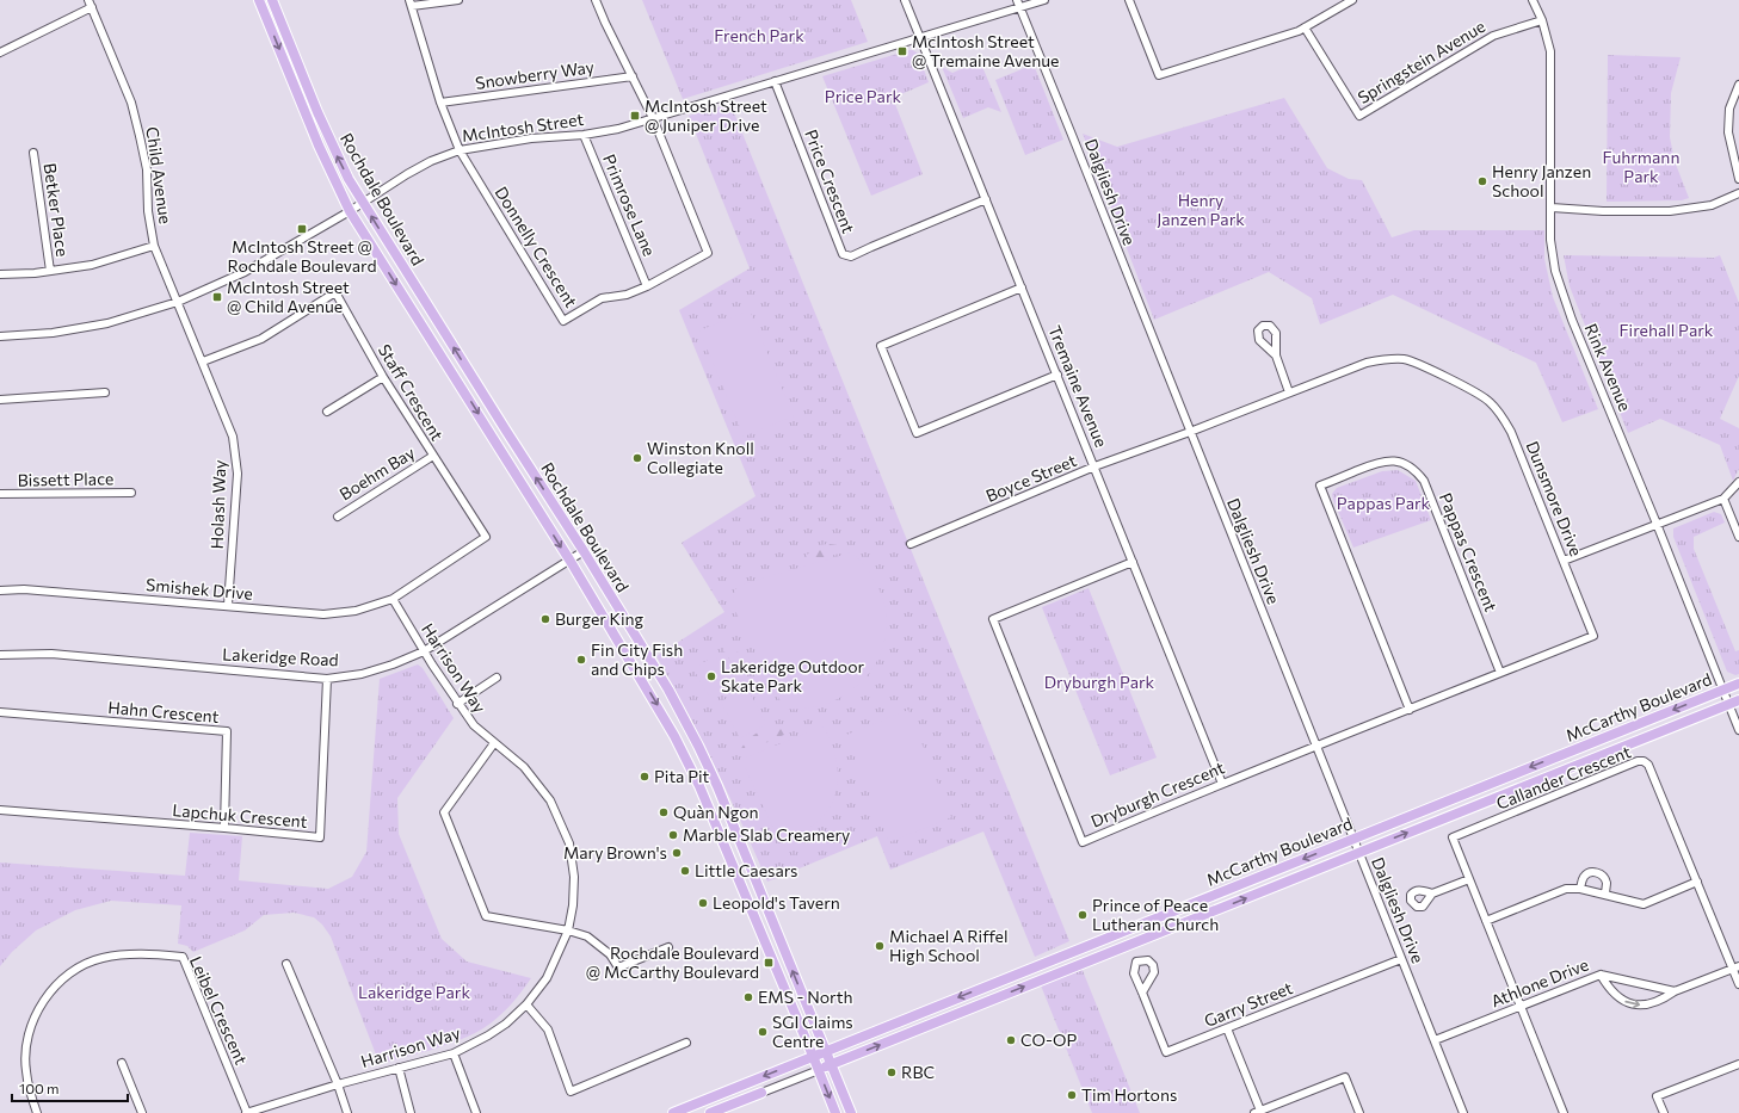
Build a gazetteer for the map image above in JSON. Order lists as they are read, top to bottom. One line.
{"streets":{"main road":["Rochdale Boulevard","McCarthy Boulevard"],"street":["Springstein Avenue","Snowberry Way","McIntosh Street","Child Avenue","Price Crescent","Dalgliesh Drive","Primrose Lane","Betker Place","Donnelly Crescent","Rink Avenue","Tremaine Avenue","Staff Crescent","Boehm Bay","Boyce Street","Bissett Place","Dunsmore Drive","Holash Way","Pappas Crescent","Smishek Drive","Lakeridge Road","Harrison Way","Hahn Crescent","Callander Crescent","Dryburgh Crescent","Lapchuk Crescent","Athlone Drive","Garry Street","Leibel Crescent"]},"crossings":[["Springstein Avenue","Rink Avenue"],["McIntosh Street","Child Avenue"],["McIntosh Street","Price Crescent"],["McIntosh Street","Dalgliesh Drive"],["McIntosh Street","Rochdale Boulevard"],["McIntosh Street","Primrose Lane"],["McIntosh Street","Donnelly Crescent"],["McIntosh Street","Tremaine Avenue"],["McIntosh Street","Holash Way"],["Child Avenue","Holash Way"],["Price Crescent","Tremaine Avenue"],["Dalgliesh Drive","Boyce Street"],["Dalgliesh Drive","Dunsmore Drive"],["Dalgliesh Drive","McCarthy Boulevard"],["Dalgliesh Drive","Dryburgh Crescent"],["Dalgliesh Drive","Athlone Drive"],["Dalgliesh Drive","Garry Street"],["Rochdale Boulevard","Lakeridge Road"],["Rochdale Boulevard","McCarthy Boulevard"],["Primrose Lane","Donnelly Crescent"],["Rink Avenue","McCarthy Boulevard"],["Tremaine Avenue","Boyce Street"],["Tremaine Avenue","Dryburgh Crescent"],["Staff Crescent","Boehm Bay"],["Staff Crescent","Holash Way"],["Staff Crescent","Smishek Drive"],["Staff Crescent","Harrison Way"],["Boyce Street","Dunsmore Drive"],["Dunsmore Drive","Pappas Crescent"],["Dunsmore Drive","Dryburgh Crescent"],["Holash Way","Smishek Drive"],["Smishek Drive","Harrison Way"],["Lakeridge Road","Harrison Way"],["Lakeridge Road","Lapchuk Crescent"],["Harrison Way","Leibel Crescent"],["Hahn Crescent","Lapchuk Crescent"],["Callander Crescent","Athlone Drive"]],"parks":["French Park","Price Park","Fuhrmann Park","Henry Janzen Park","Firehall Park","Pappas Park","Dryburgh Park","Lakeridge Park"],"places":{"transit":["McIntosh Street @ Tremaine Avenue","McIntosh Street @ Juniper Drive","McIntosh Street @ Rochdale Boulevard","McIntosh Street @ Child Avenue","Rochdale Boulevard @ McCarthy Boulevard"],"other":["Henry Janzen School","Winston Knoll Collegiate","Burger King","Fin City Fish and Chips","Lakeridge Outdoor Skate Park","Pita Pit","Quàn Ngon","Marble Slab Creamery","Mary Brown's","Little Caesars","Leopold's Tavern","Prince of Peace Lutheran Church","Michael A Riffel High School","EMS - North","SGI Claims Centre","CO-OP","RBC","Tim Hortons"]},"scale_bar":"100 m"}
